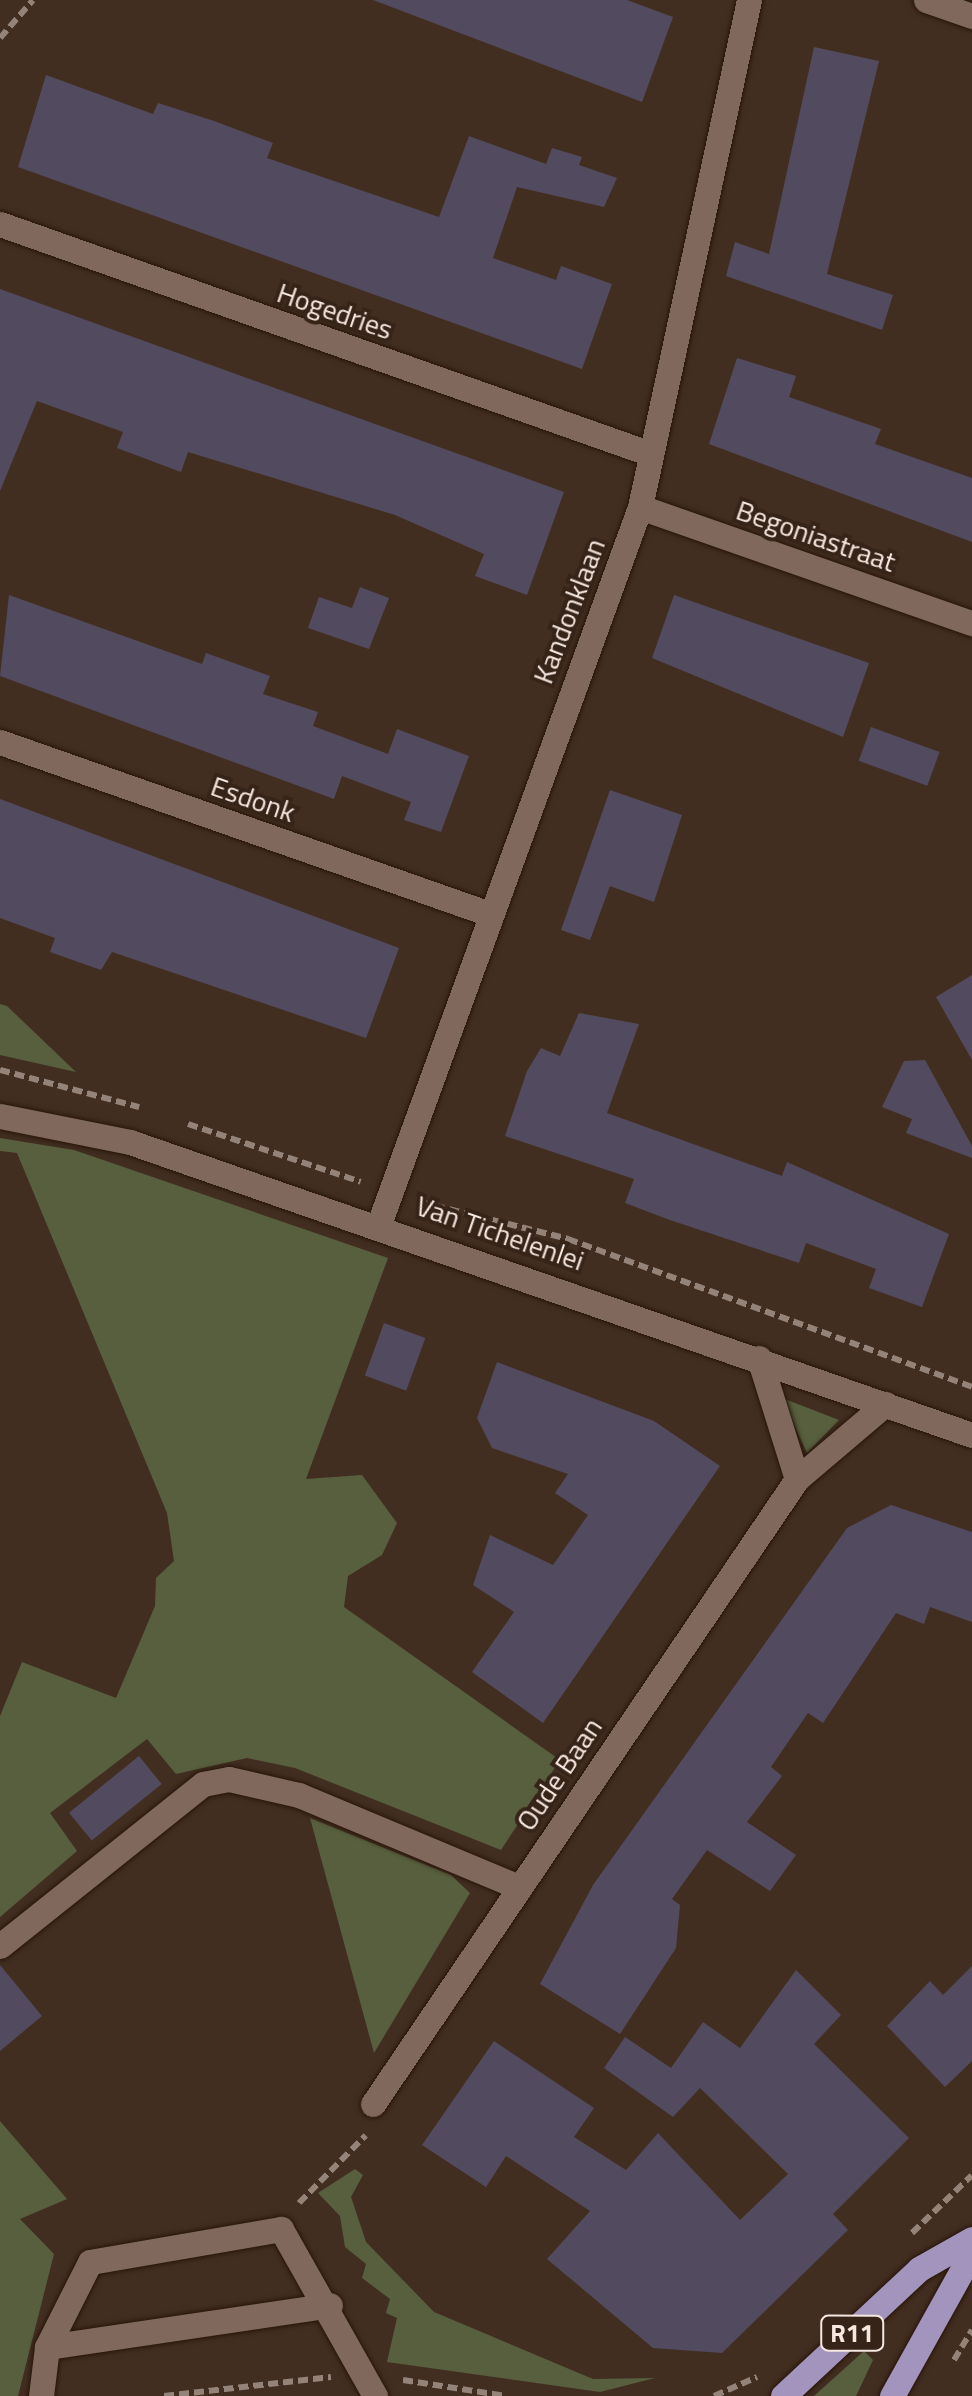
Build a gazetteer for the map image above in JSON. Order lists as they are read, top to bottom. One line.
{"streets":{"main road":["R11"],"street":["Hogedries","Begoniastraat","Kandonklaan","Esdonk","Van Tichelenlei","Oude Baan"]},"crossings":[["Hogedries","Kandonklaan"],["Begoniastraat","Kandonklaan"],["Kandonklaan","Esdonk"],["Kandonklaan","Van Tichelenlei"],["Van Tichelenlei","Oude Baan"]]}
